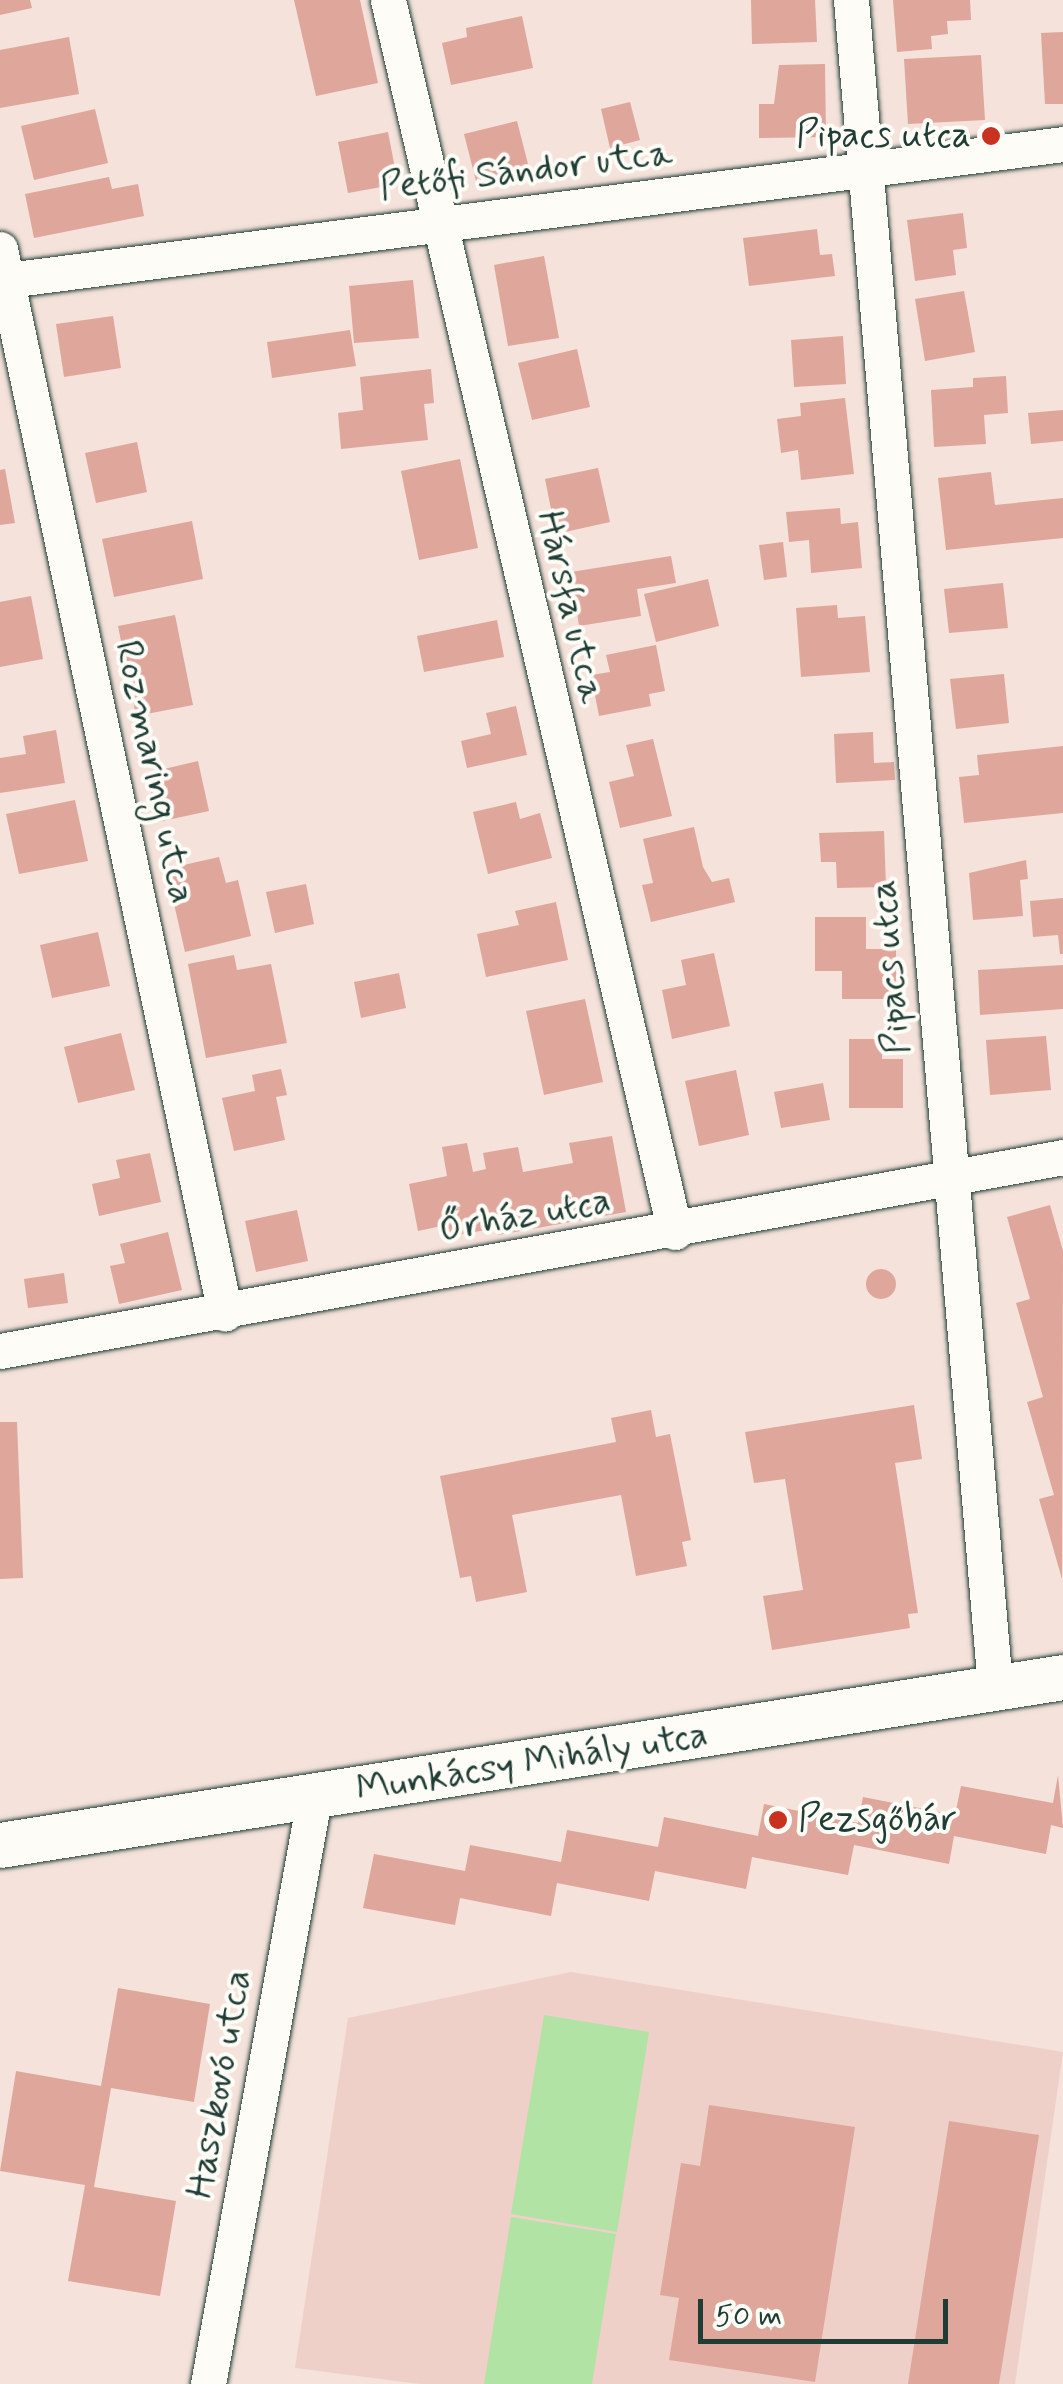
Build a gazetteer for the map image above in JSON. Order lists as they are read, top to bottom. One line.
{"streets":{"street":["Petőfi Sándor utca","Hársfa utca","Rozmaring utca","Pipacs utca","Őrház utca","Munkácsy Mihály utca","Haszkovó utca"]},"crossings":[["Petőfi Sándor utca","Hársfa utca"],["Petőfi Sándor utca","Rozmaring utca"],["Petőfi Sándor utca","Pipacs utca"],["Hársfa utca","Őrház utca"],["Rozmaring utca","Őrház utca"],["Pipacs utca","Őrház utca"],["Pipacs utca","Munkácsy Mihály utca"],["Munkácsy Mihály utca","Haszkovó utca"]],"places":["Pipacs utca","Pezsgőbár"],"scale_bar":"50 m"}
